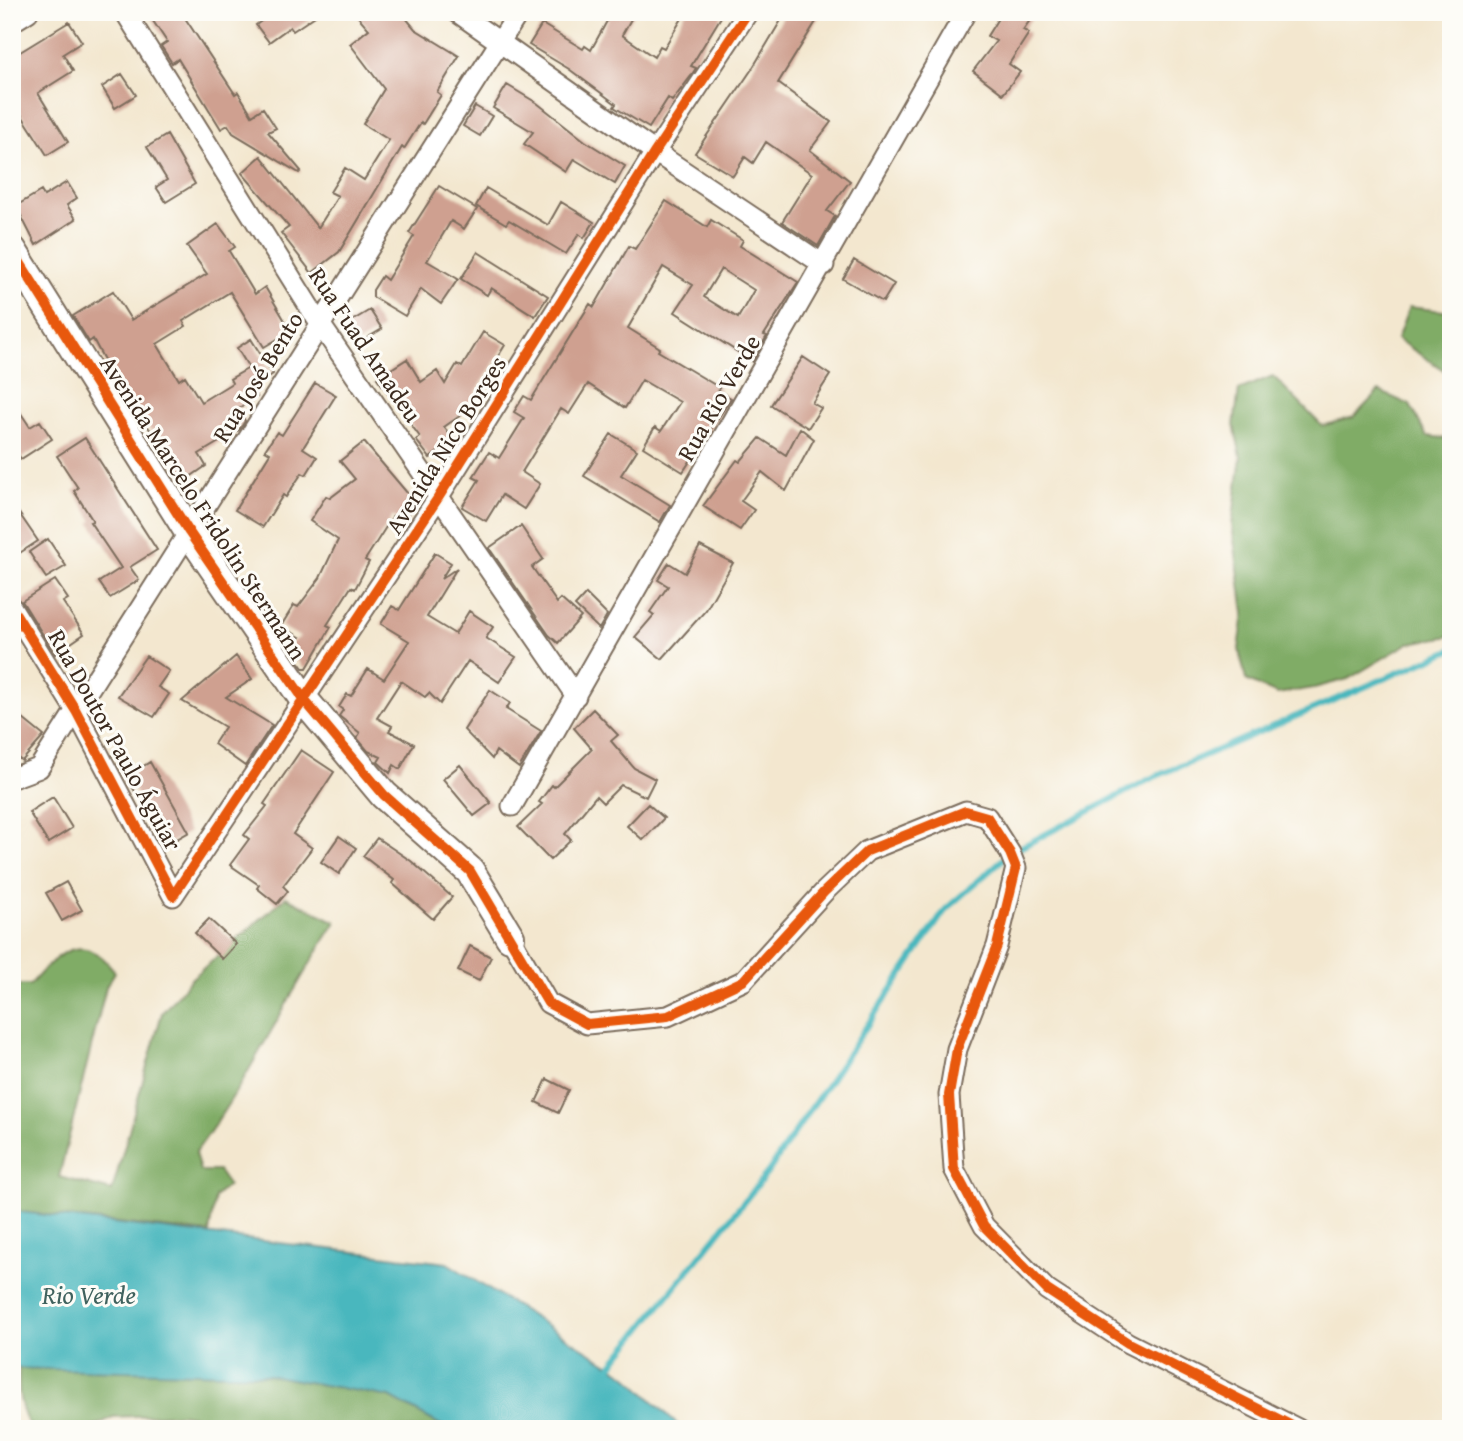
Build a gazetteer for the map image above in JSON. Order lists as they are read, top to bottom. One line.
{"streets":{"street":["Rua Fuad Amadeu","Rua José Bento","Rua Rio Verde","Avenida Nico Borges","Avenida Marcelo Fridolin Stermann","Rua Doutor Paulo Águiar"]},"crossings":[["Rua Fuad Amadeu","Rua José Bento"],["Rua Fuad Amadeu","Rua Rio Verde"],["Rua Fuad Amadeu","Avenida Nico Borges"],["Rua José Bento","Avenida Marcelo Fridolin Stermann"],["Rua José Bento","Rua Doutor Paulo Águiar"],["Avenida Nico Borges","Avenida Marcelo Fridolin Stermann"],["Avenida Nico Borges","Rua Doutor Paulo Águiar"]],"water":["Rio Verde"]}
